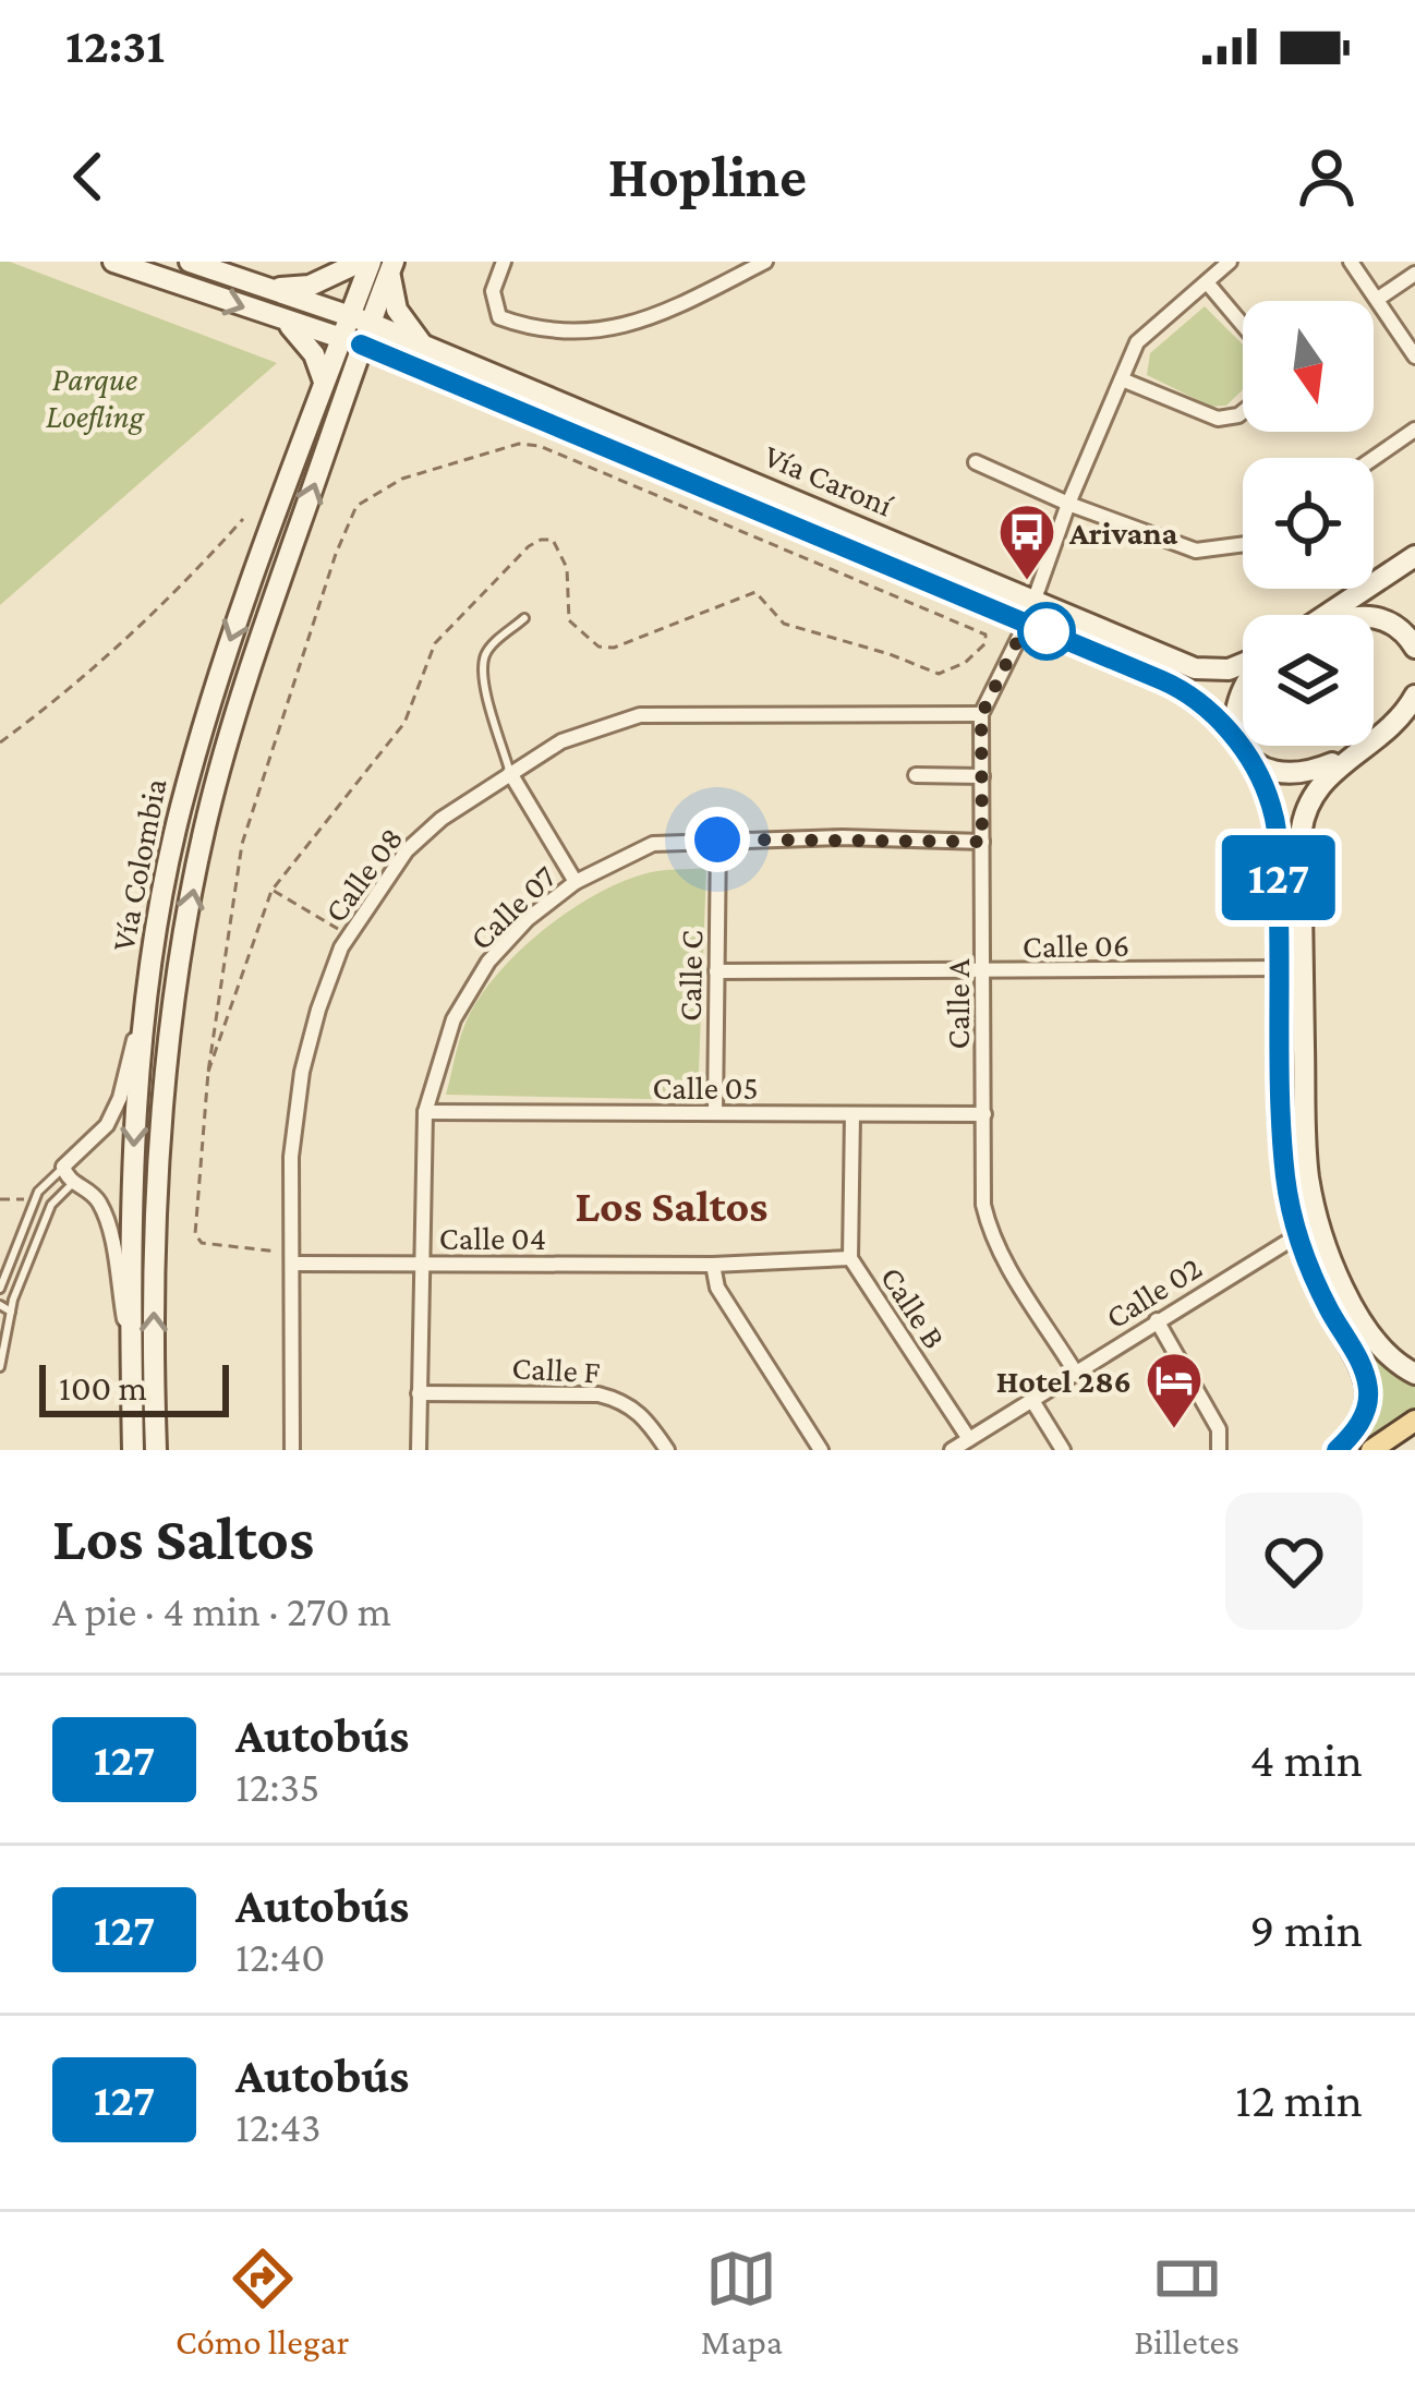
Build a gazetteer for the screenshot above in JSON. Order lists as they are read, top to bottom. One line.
{"streets":{"main road":["Vía Caroní","Vía Colombia"],"street":["Calle 08","Calle 07","Calle 06","Calle C","Calle A","Calle 05","Calle 04","Calle 02","Calle B","Calle F"]},"crossings":[["Vía Caroní","Vía Colombia"],["Vía Caroní","Calle 06"],["Vía Caroní","Calle A"],["Vía Caroní","Calle 02"],["Calle 08","Calle A"],["Calle 08","Calle 04"],["Calle 07","Calle C"],["Calle 07","Calle A"],["Calle 07","Calle 05"],["Calle 07","Calle 04"],["Calle 07","Calle F"],["Calle 06","Calle C"],["Calle 06","Calle A"],["Calle C","Calle 05"],["Calle A","Calle 05"],["Calle A","Calle 02"],["Calle 05","Calle B"],["Calle 04","Calle B"],["Calle 02","Calle B"]],"districts":["Los Saltos"],"parks":["Parque Loefling"],"places":{"bus stop":["Arivana"],"hotel":["Hotel 286"]},"lines":["bus line 127"],"scale_bar":"100 m","north":"bottom","page":{"status":"12:31","header":"Hopline","on_map":"127","scale":"100 m","heading":["Los Saltos","A pie · 4 min · 270 m"],"list":[{"mark":"127","name":"Autobús","note":"12:35","value":"4 min"},{"mark":"127","name":"Autobús","note":"12:40","value":"9 min"},{"mark":"127","name":"Autobús","note":"12:43","value":"12 min"}],"tabs":["Cómo llegar","Mapa","Billetes"]}}
